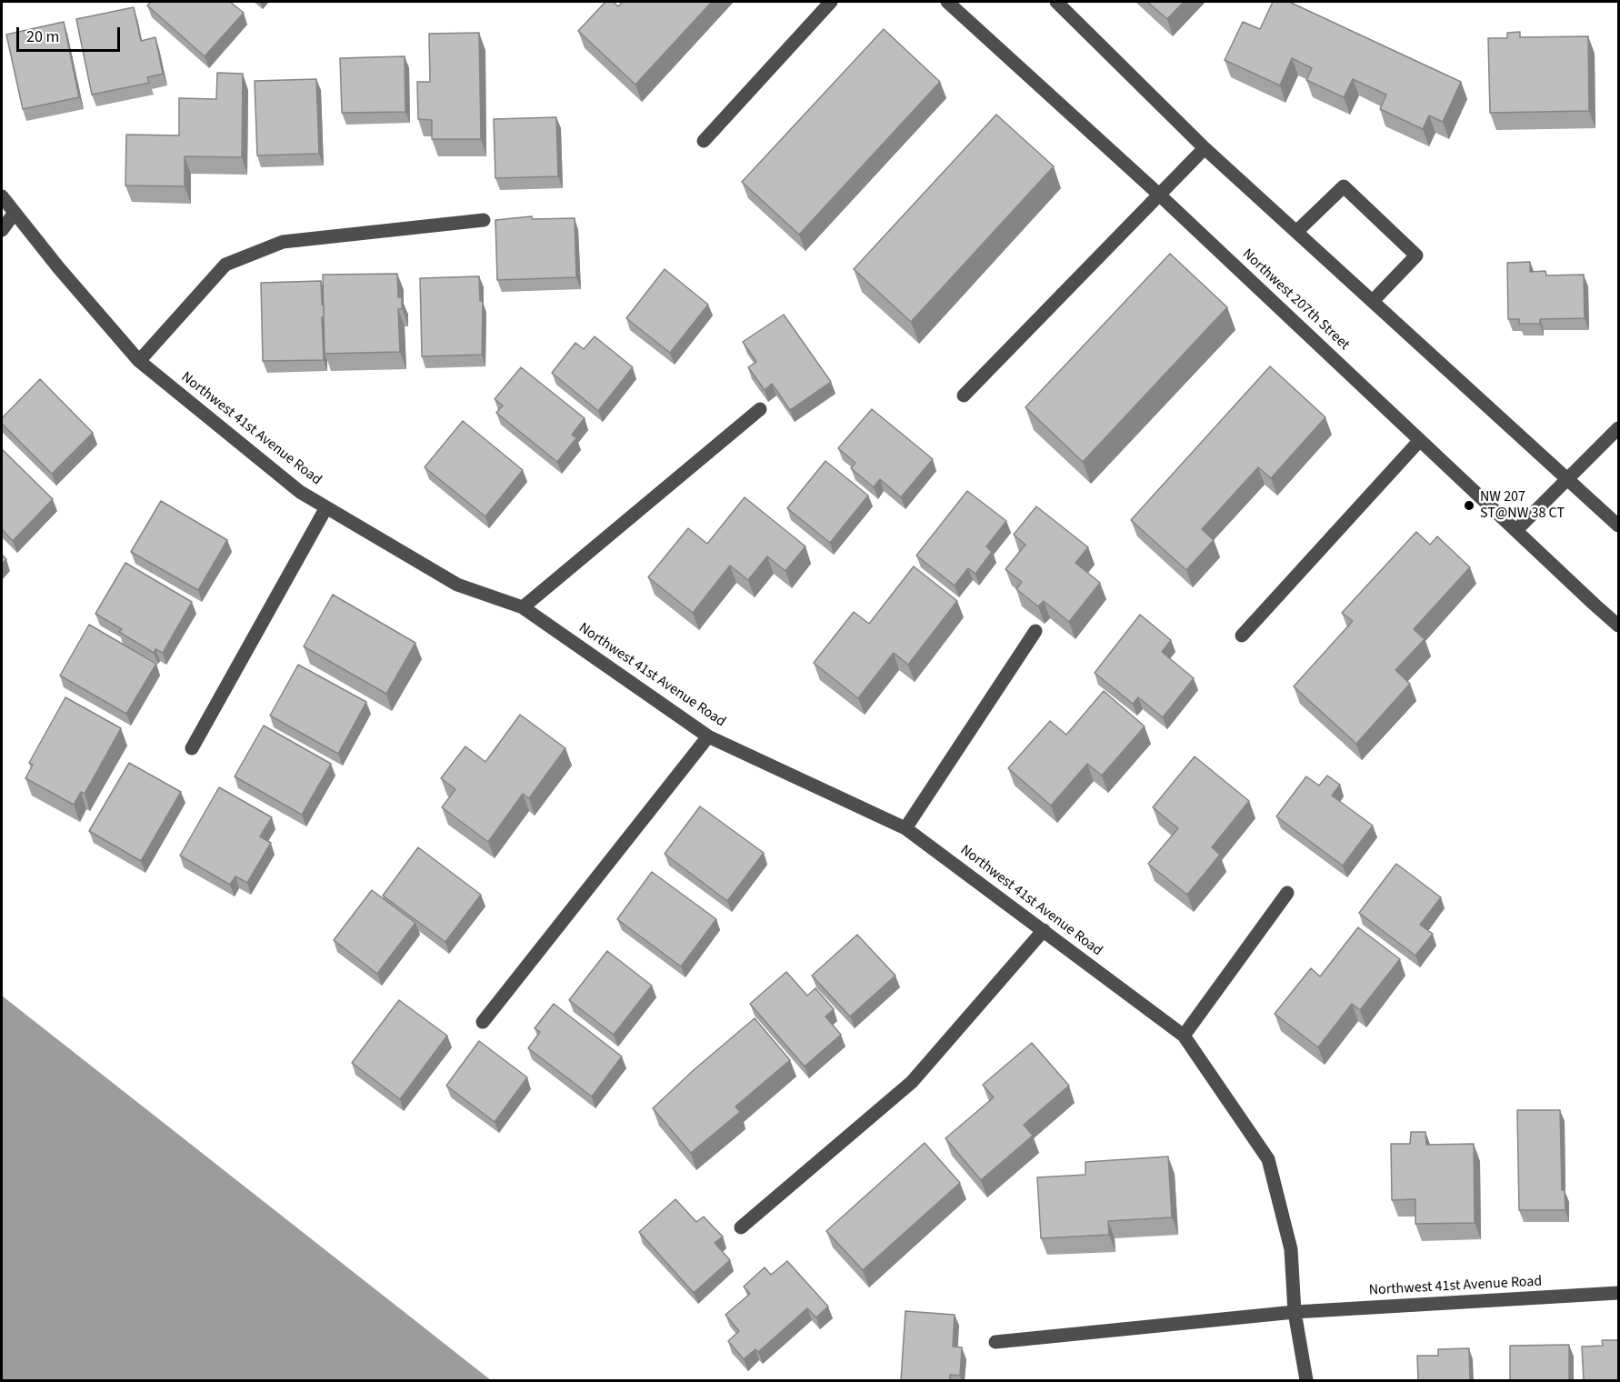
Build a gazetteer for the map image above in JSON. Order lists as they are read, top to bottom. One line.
{"streets":{"street":["Northwest 207th Street","Northwest 41st Avenue Road"]},"places":["NW 207 ST@NW 38 CT"],"scale_bar":"20 m"}
